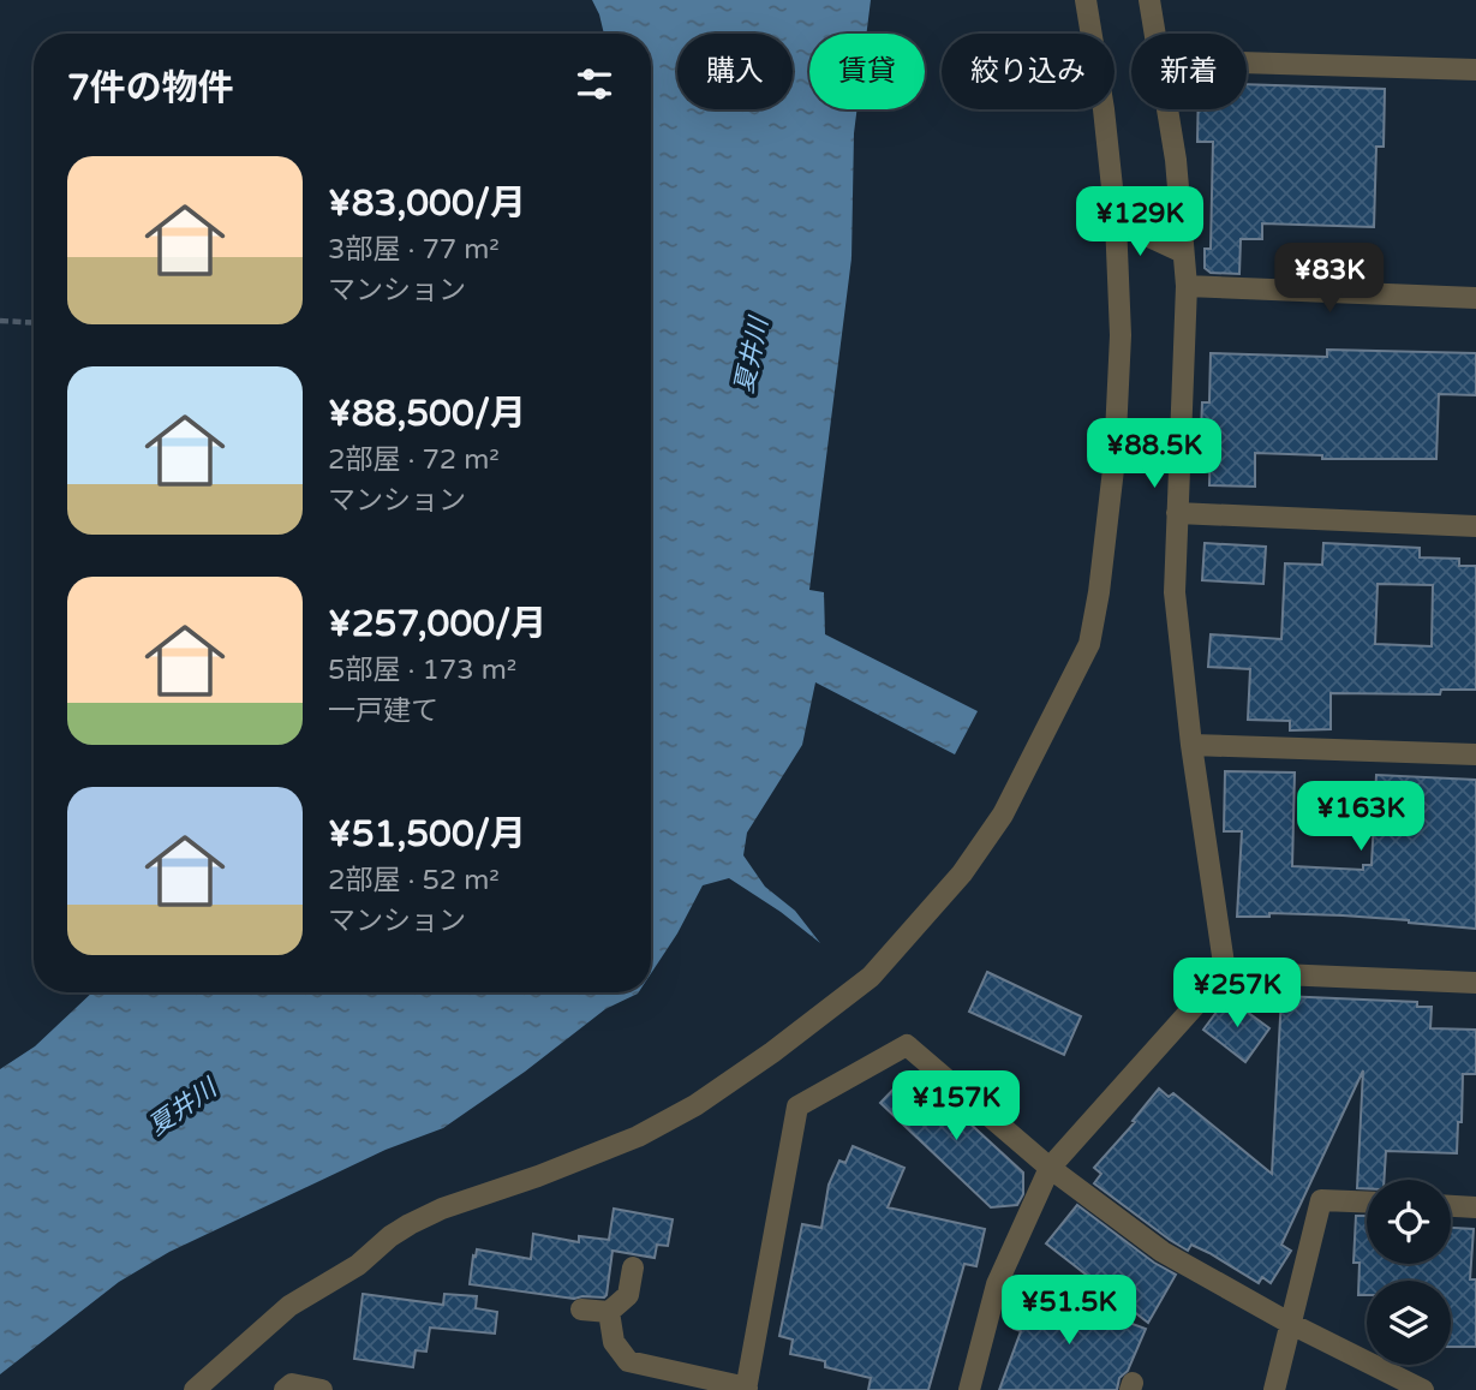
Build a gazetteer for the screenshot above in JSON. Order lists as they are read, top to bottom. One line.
{"water":["夏井川"],"page":{"chip":["購入","賃貸","絞り込み","新着"],"heading":"7件の物件","list":[{"name":"¥83,000/月","note":"3部屋 · 77 m² · マンション"},{"name":"¥88,500/月","note":"2部屋 · 72 m² · マンション"},{"name":"¥257,000/月","note":"5部屋 · 173 m² · 一戸建て"},{"name":"¥51,500/月","note":"2部屋 · 52 m² · マンション"}],"price":["¥129K","¥83K","¥88.5K","¥163K","¥257K","¥157K","¥51.5K"]}}
